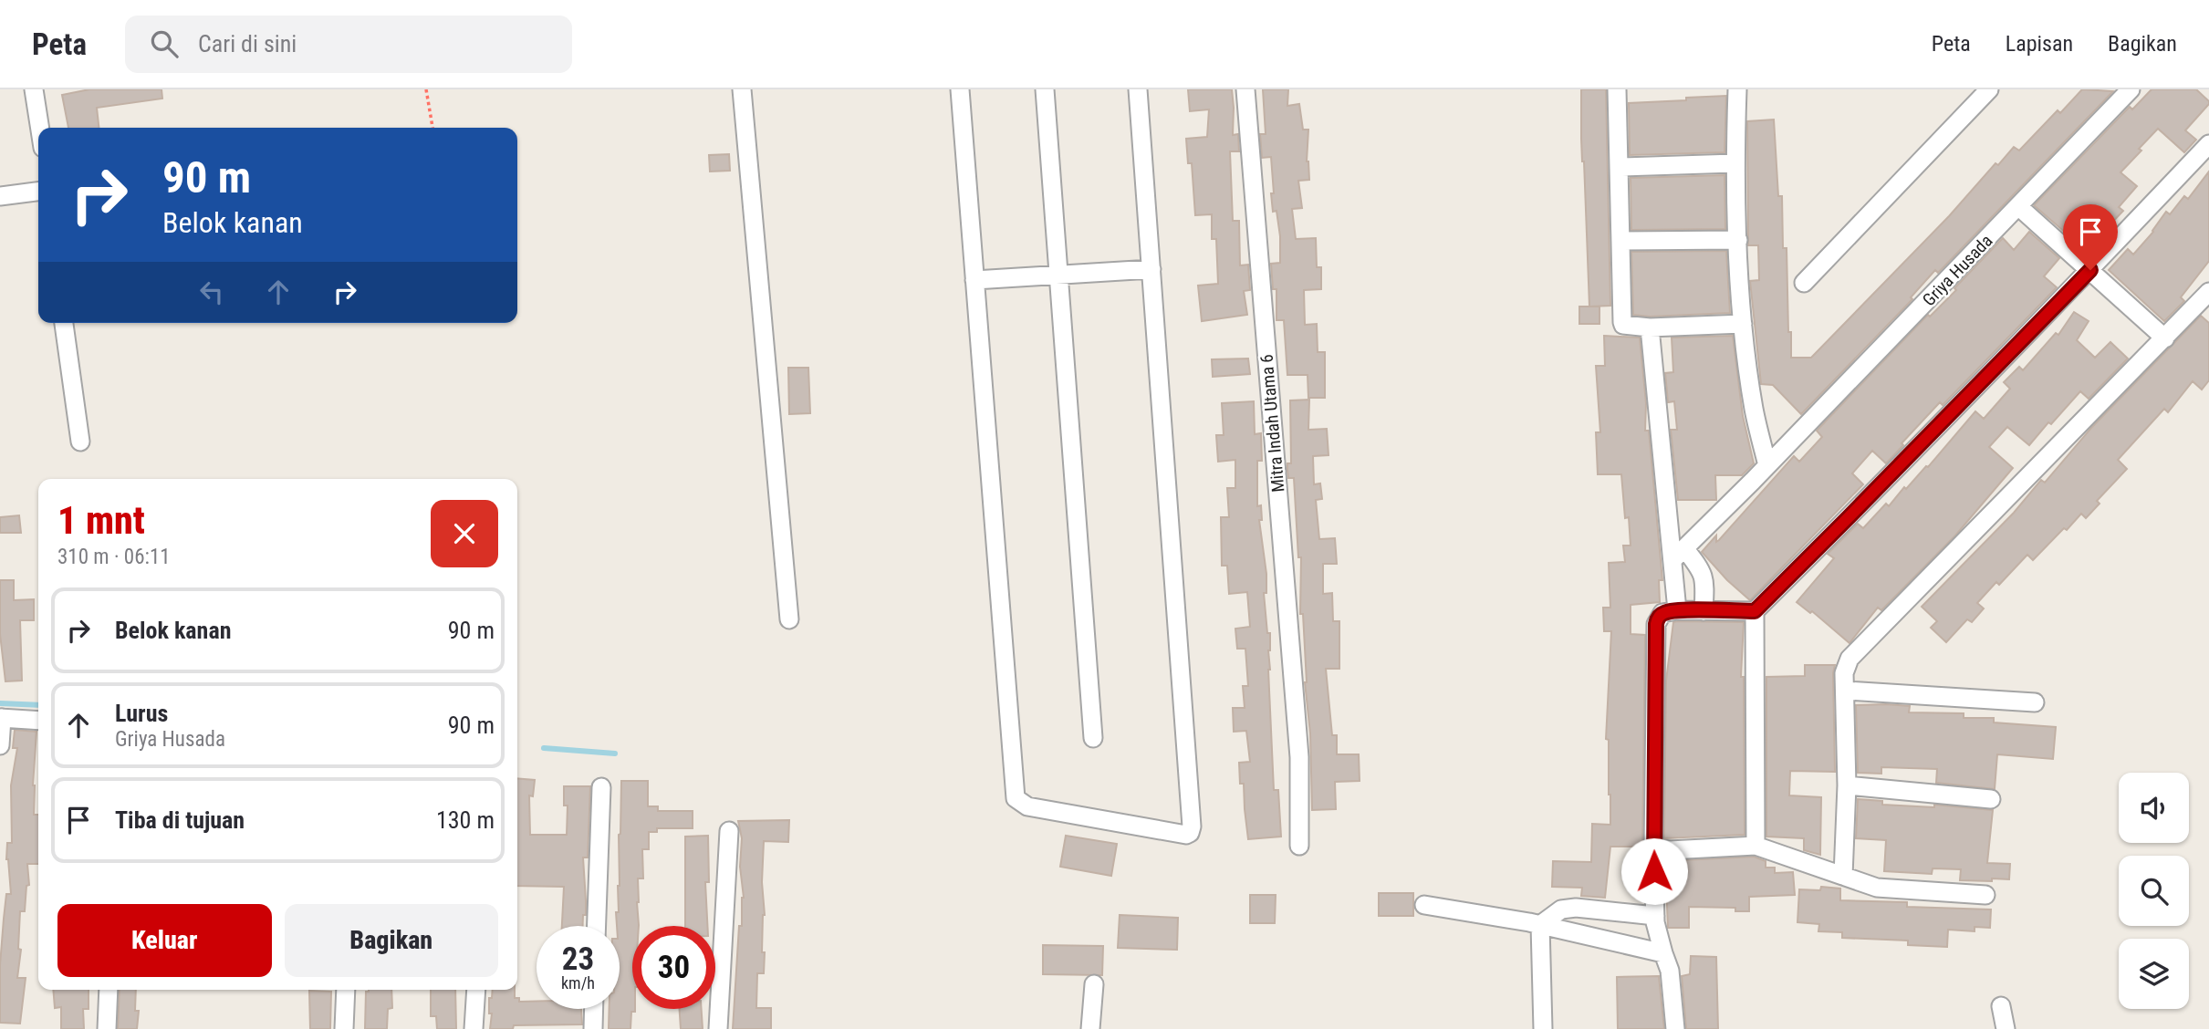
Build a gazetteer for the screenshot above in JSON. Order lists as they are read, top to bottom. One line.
{"streets":{"street":["Griya Husada","Mitra Indah Utama 6"]},"page":{"header":"Peta","search":"Cari di sini","nav":["Peta","Lapisan","Bagikan"],"turn":["90 m","Belok kanan"],"heading":["1 mnt","310 m · 06:11"],"list":[{"name":"Belok kanan","value":"90 m"},{"name":"Lurus","note":"Griya Husada","value":"90 m"},{"name":"Tiba di tujuan","value":"130 m"}],"buttons":["Keluar","Bagikan"],"speed":"23 km/h","limit":"30"}}
